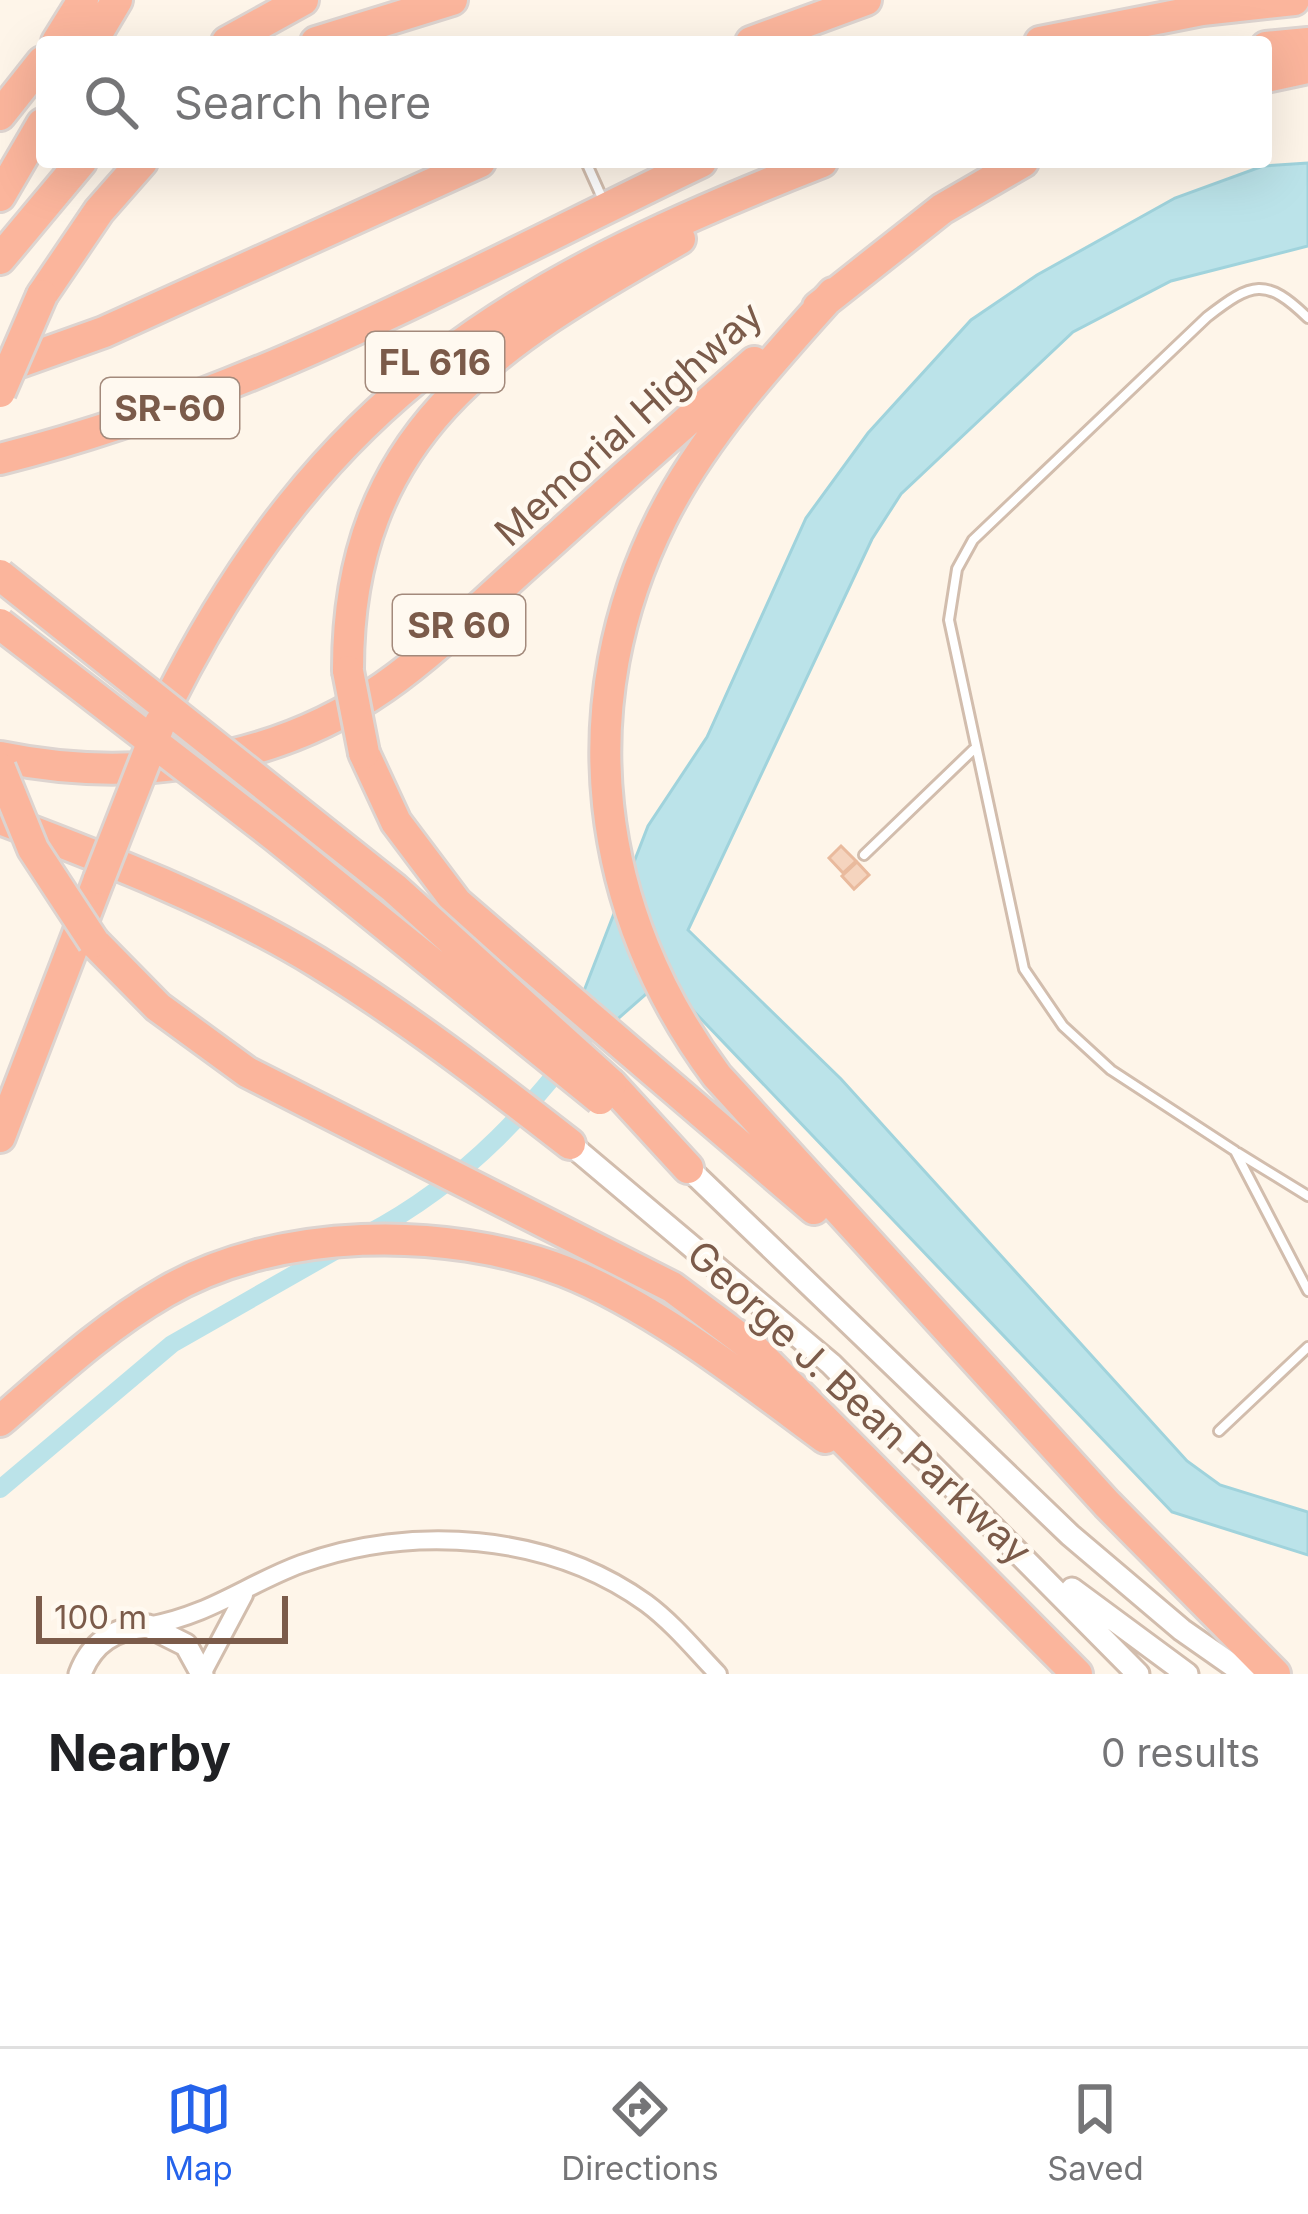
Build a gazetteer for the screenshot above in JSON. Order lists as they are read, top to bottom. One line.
{"streets":{"highway":["FL 616","SR-60","Memorial Highway","SR 60"],"street":["George J. Bean Parkway"]},"scale_bar":"100 m","page":{"search":"Search here","scale":"100 m","heading":["Nearby","0 results"],"nav":["Map","Directions","Saved"]}}
